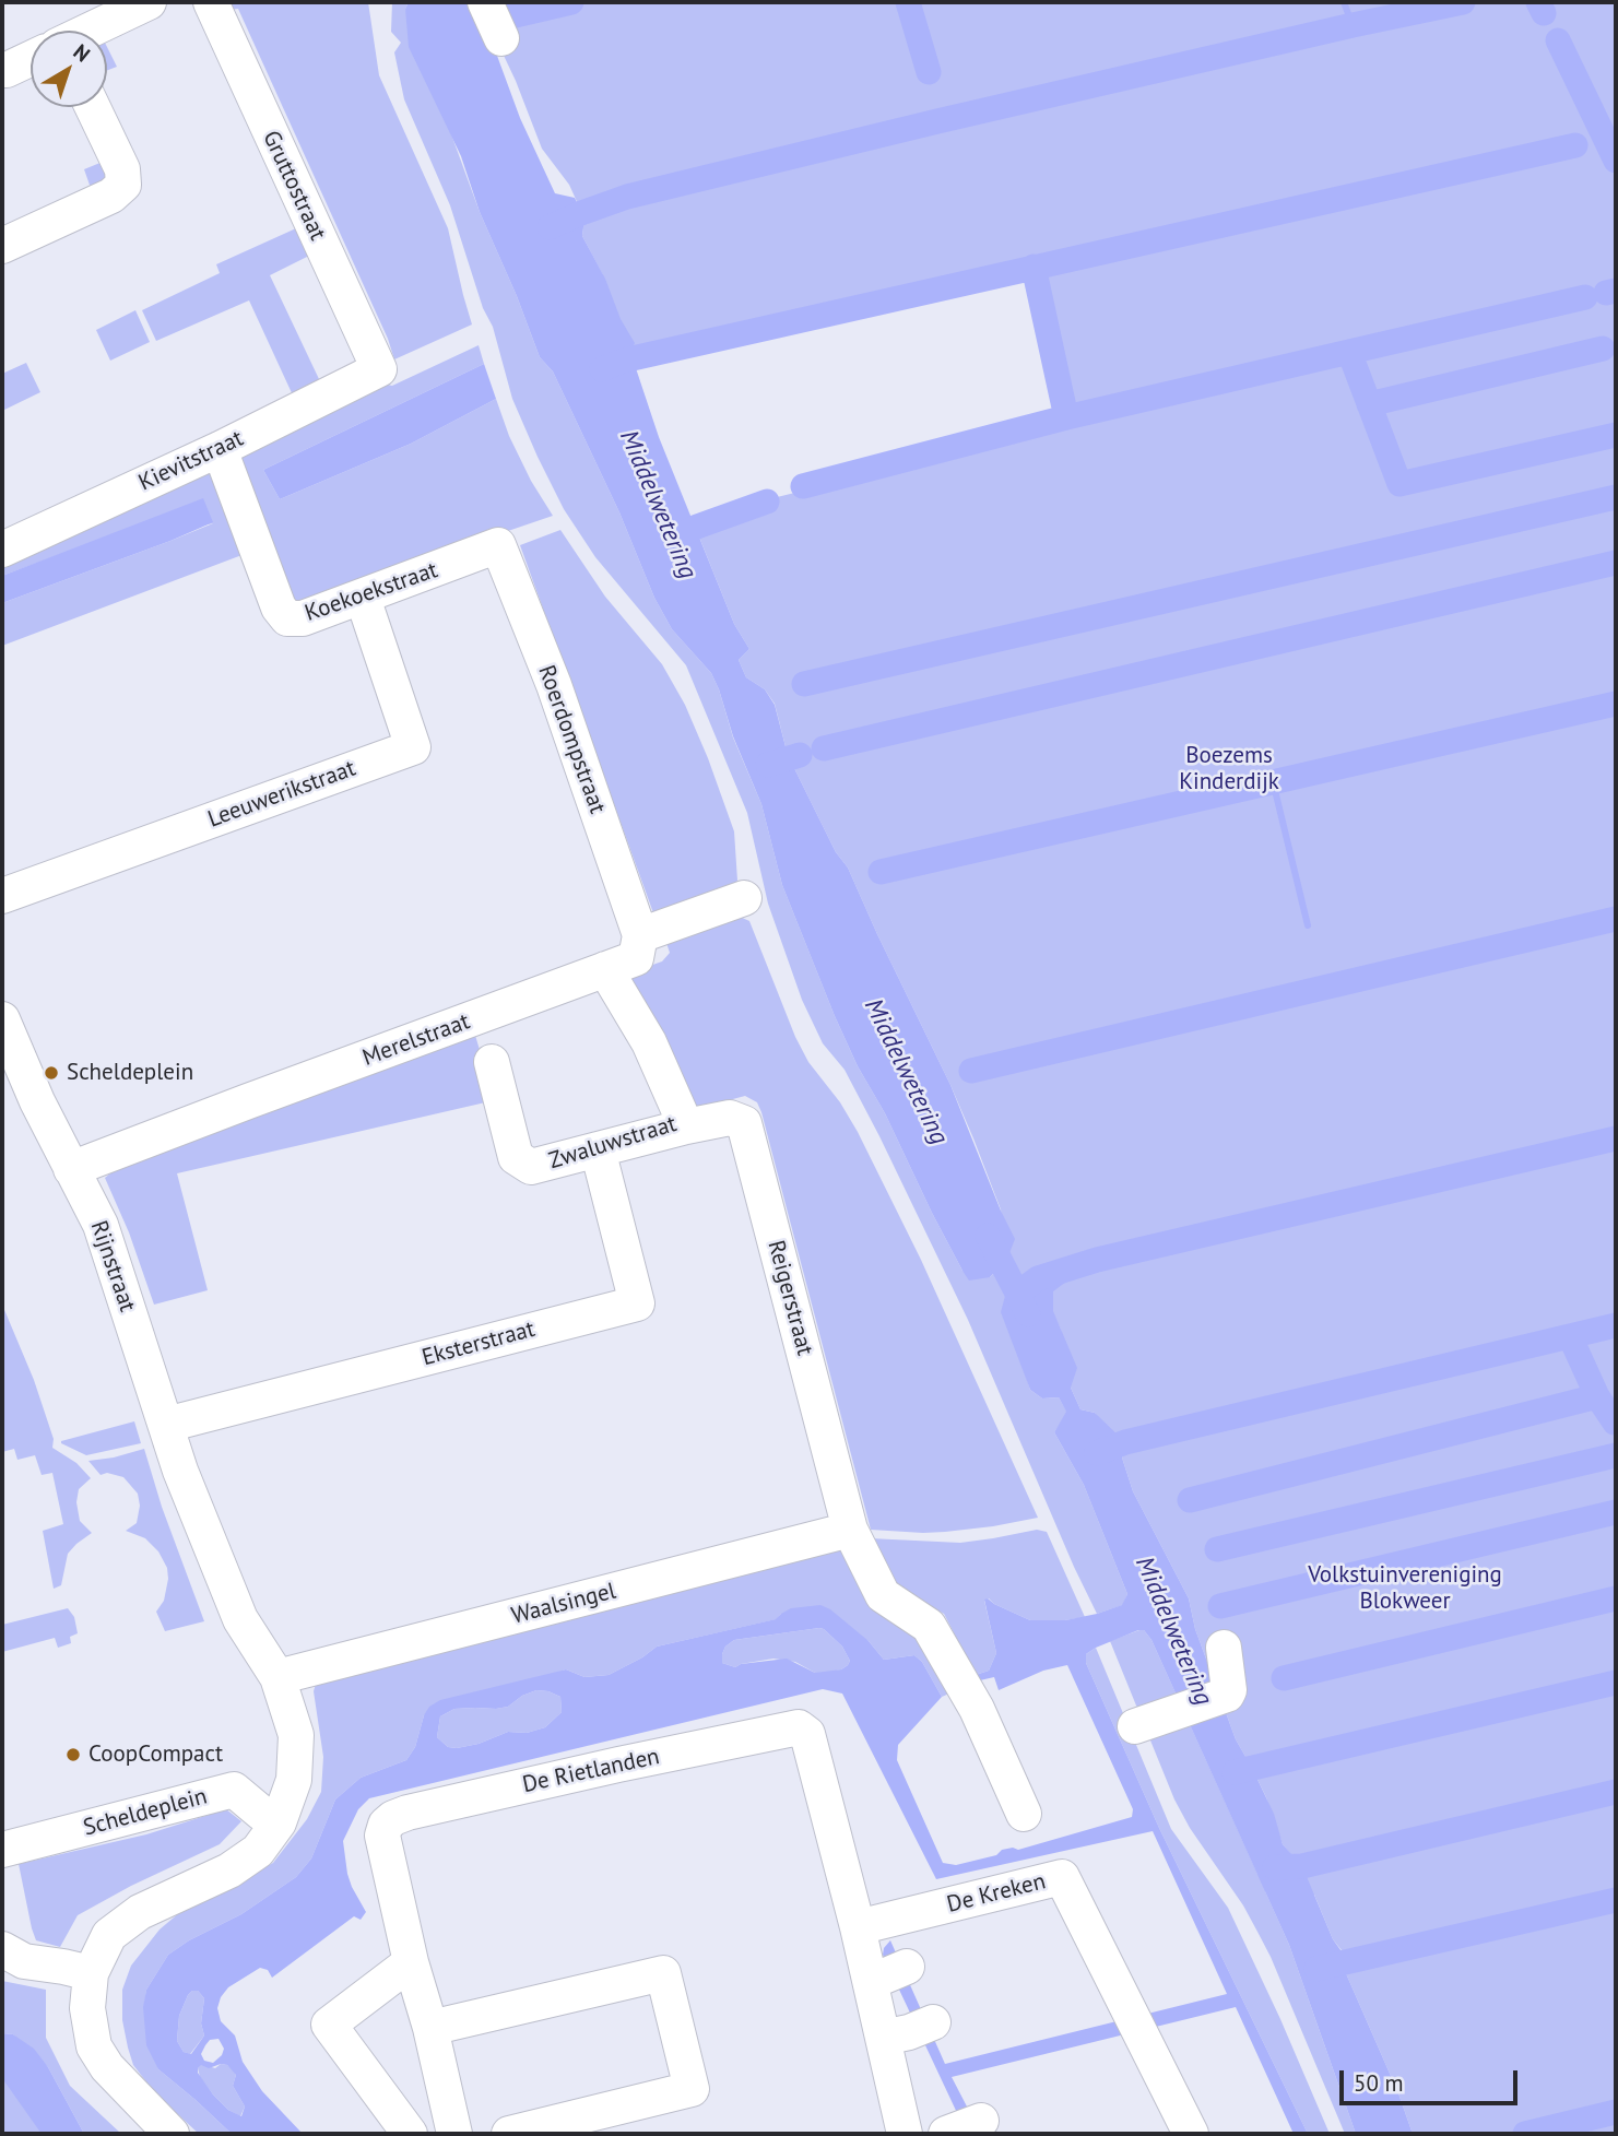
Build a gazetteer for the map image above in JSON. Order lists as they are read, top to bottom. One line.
{"streets":{"street":["Gruttostraat","Kievitstraat","Koekoekstraat","Roerdompstraat","Leeuwerikstraat","Merelstraat","Zwaluwstraat","Rijnstraat","Reigerstraat","Eksterstraat","Waalsingel","De Rietlanden","Scheldeplein","De Kreken"]},"crossings":[["Gruttostraat","Kievitstraat"],["Kievitstraat","Koekoekstraat"],["Koekoekstraat","Roerdompstraat"],["Koekoekstraat","Leeuwerikstraat"],["Roerdompstraat","Merelstraat"],["Merelstraat","Zwaluwstraat"],["Merelstraat","Rijnstraat"],["Zwaluwstraat","Reigerstraat"],["Zwaluwstraat","Eksterstraat"],["Rijnstraat","Eksterstraat"],["Rijnstraat","Waalsingel"],["Reigerstraat","Waalsingel"],["De Rietlanden","De Kreken"]],"water":["Middelwetering"],"parks":["Boezems Kinderdijk","Volkstuinvereniging Blokweer"],"places":["Scheldeplein","CoopCompact"],"scale_bar":"50 m","north":"top right"}
